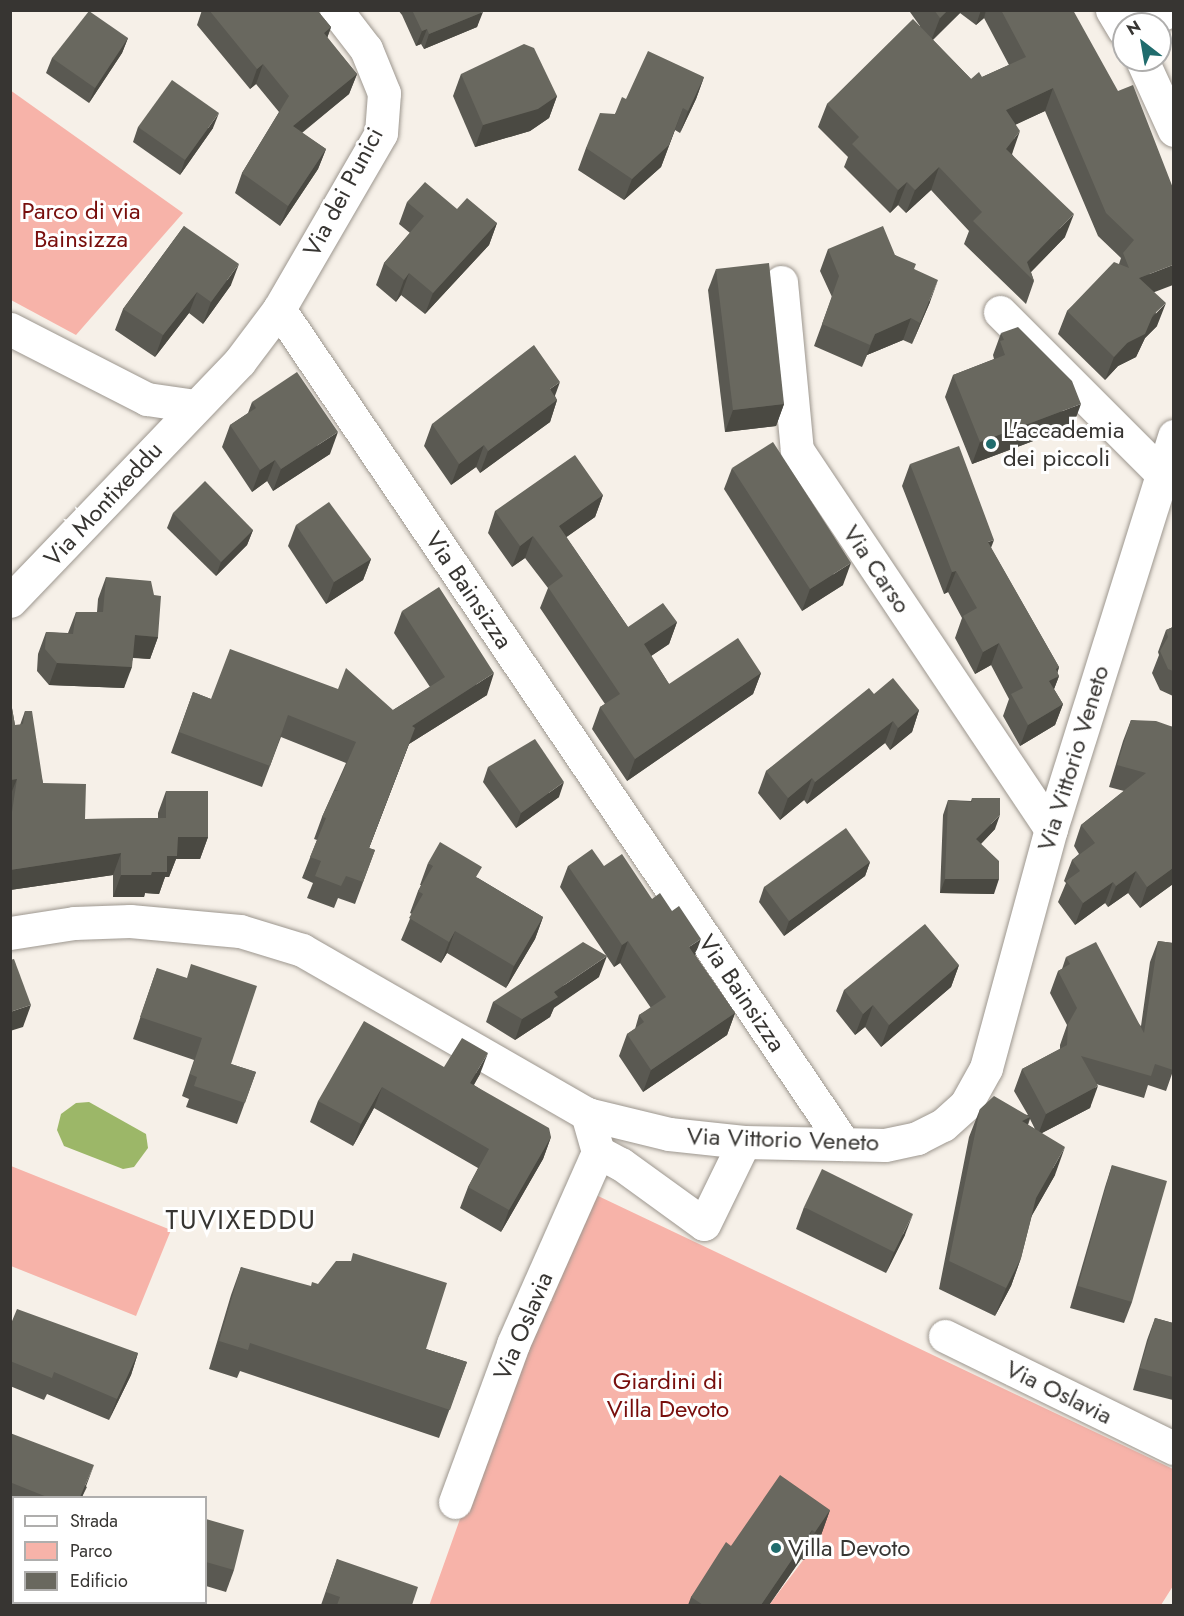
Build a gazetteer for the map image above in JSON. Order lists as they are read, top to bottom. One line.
{"streets":{"street":["Via dei Punici","Via Montixeddu","Via Carso","Via Bainsizza","Via Vittorio Veneto","Via Oslavia"]},"crossings":[["Via dei Punici","Via Bainsizza"],["Via Carso","Via Vittorio Veneto"],["Via Bainsizza","Via Vittorio Veneto"]],"districts":["TUVIXEDDU"],"parks":["Parco di via Bainsizza","Giardini di Villa Devoto"],"places":["L'accademia dei piccoli","Villa Devoto"],"legend":["Strada","Parco","Edificio"],"north":"top left"}
